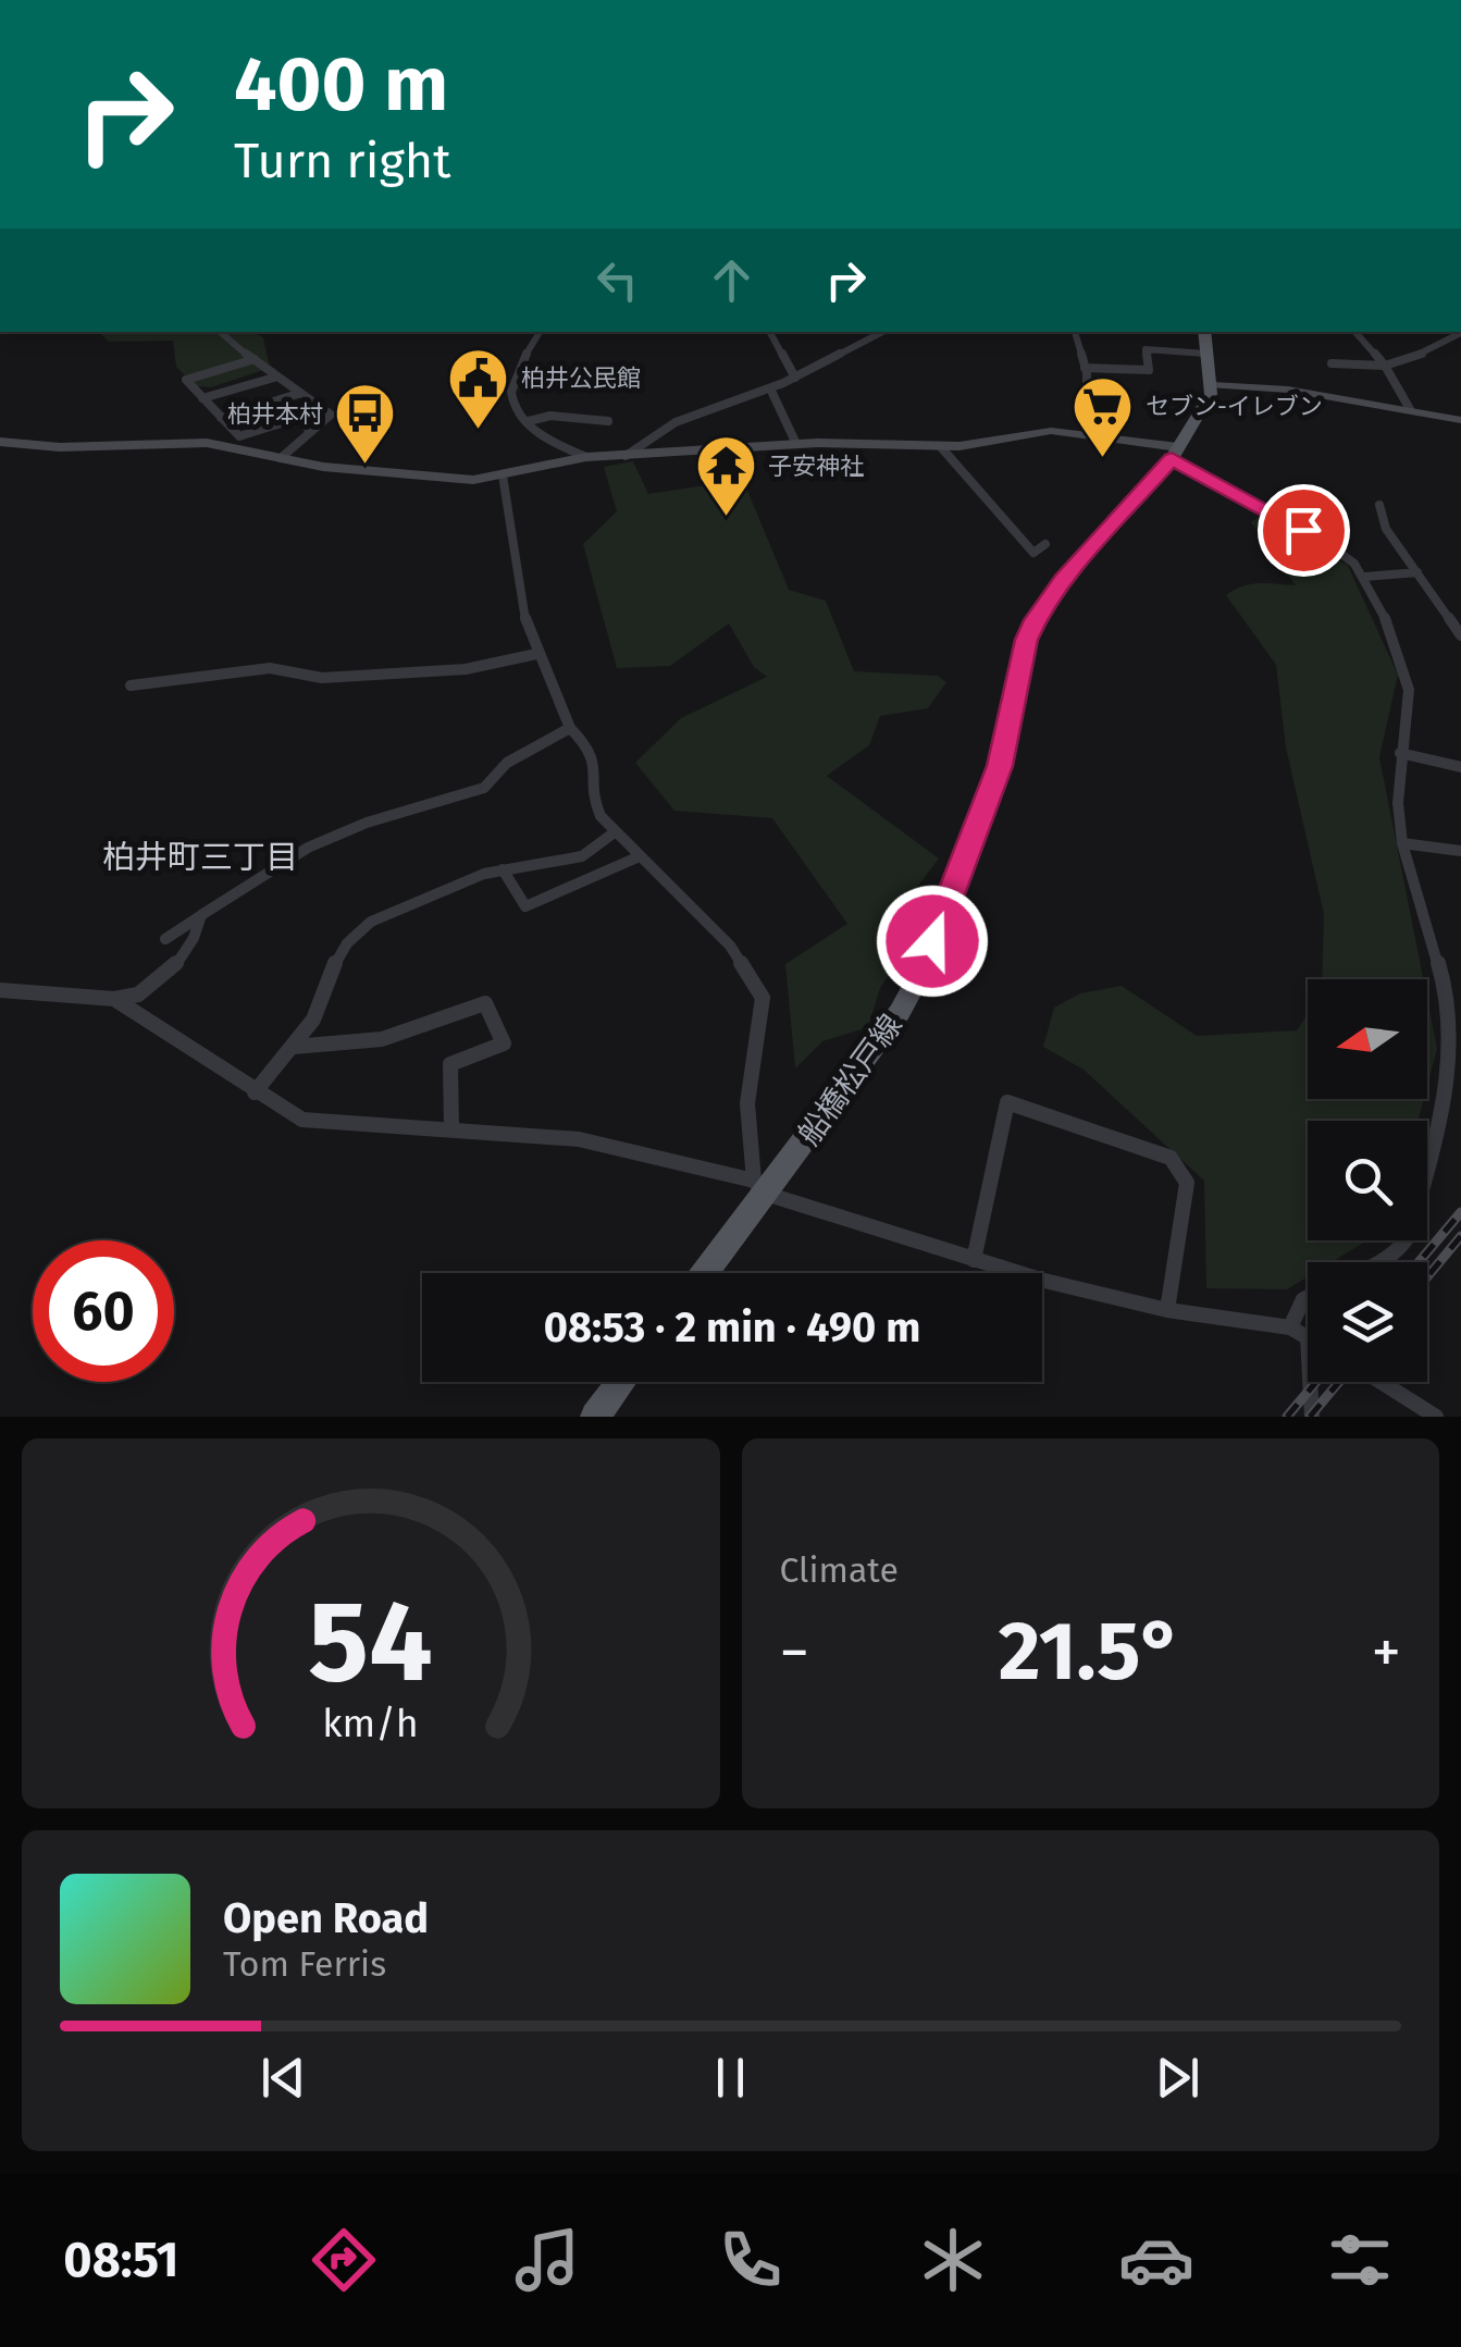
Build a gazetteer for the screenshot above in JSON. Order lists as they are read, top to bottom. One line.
{"streets":{"main road":["船橋松戸線"]},"districts":["柏井町三丁目"],"places":{"public building":["柏井公民館"],"supermarket":["セブン-イレブン"],"bus stop":["柏井本村"],"temple":["子安神社"]},"north":"left","page":{"turn":["400 m","Turn right"],"limit":"60","trip":"08:53 · 2 min · 490 m","tile":"Climate","heat":["−","21.5°","+"],"song":["Open Road","Tom Ferris"],"tabs":"08:51","gauge":["54","km/h"]}}
